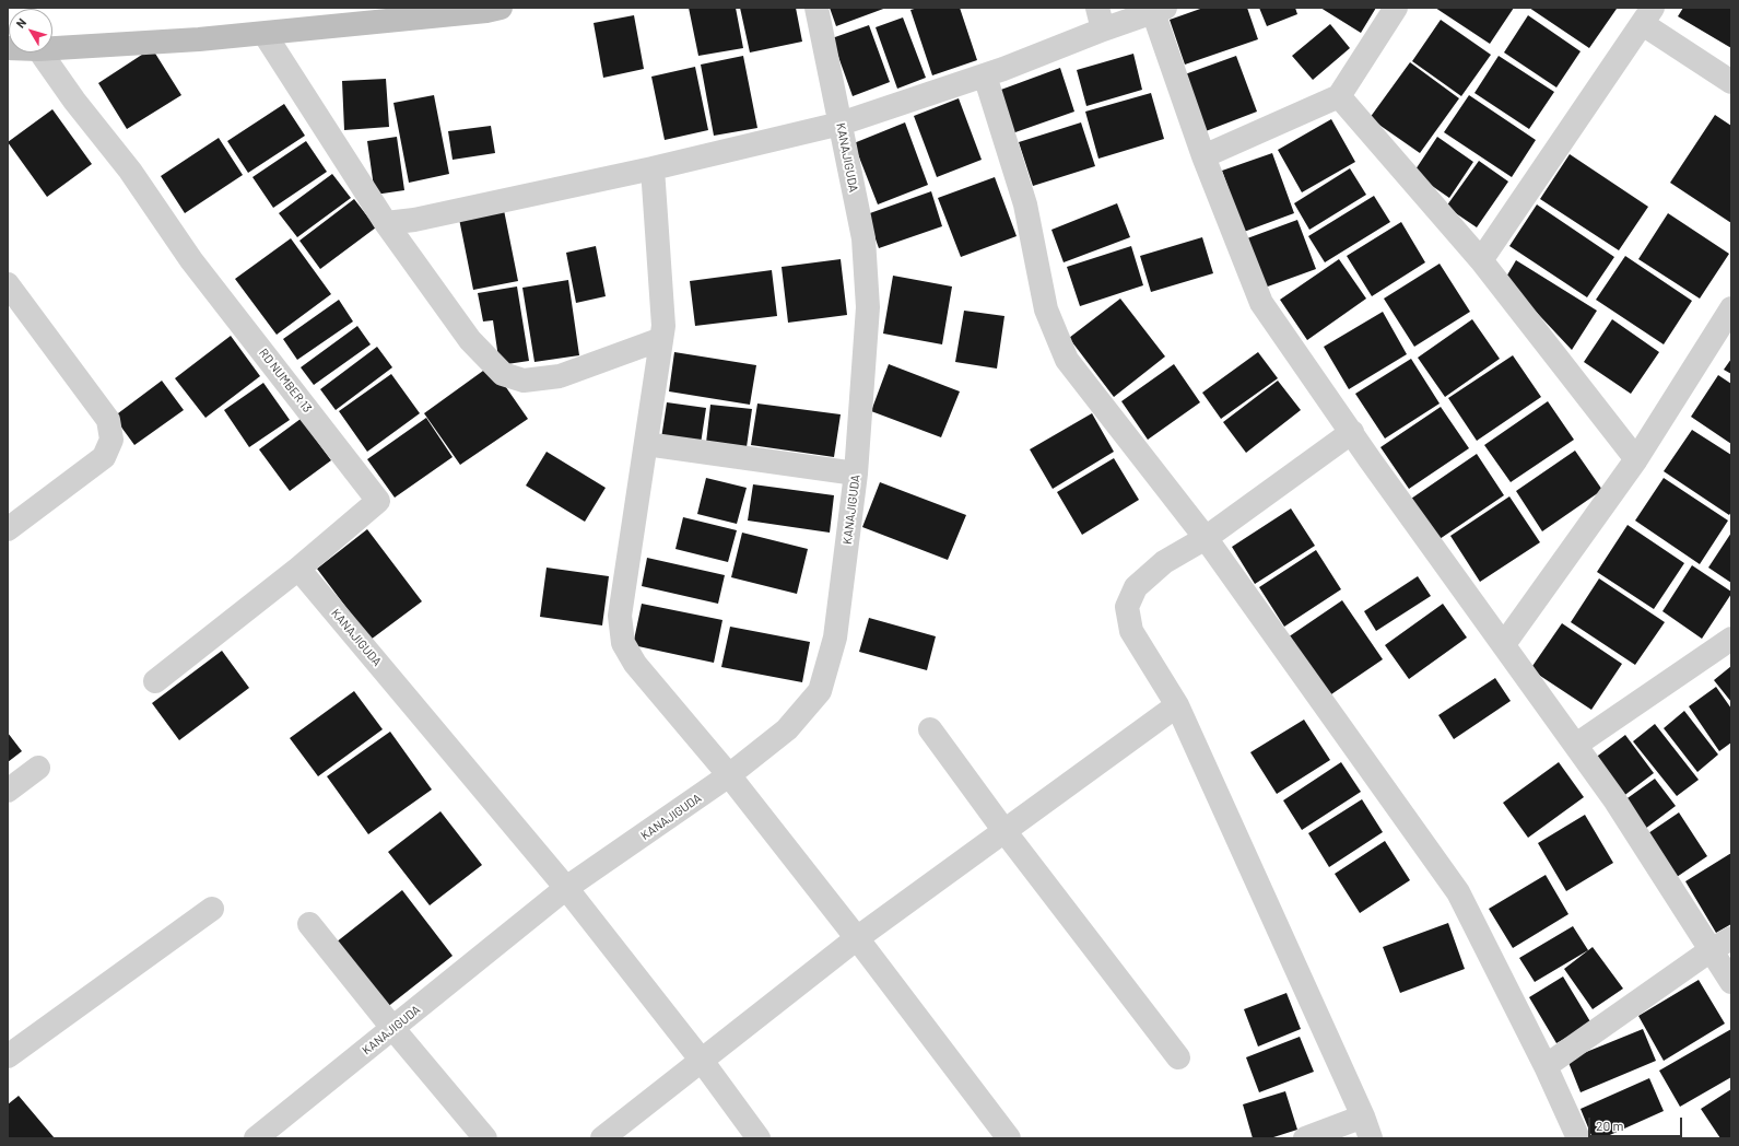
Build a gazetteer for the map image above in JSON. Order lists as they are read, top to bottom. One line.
{"streets":{"street":["KANAJIGUDA","RD NUMBER 13"]},"crossings":[["KANAJIGUDA","RD NUMBER 13"]],"scale_bar":"20 m","north":"top left"}
